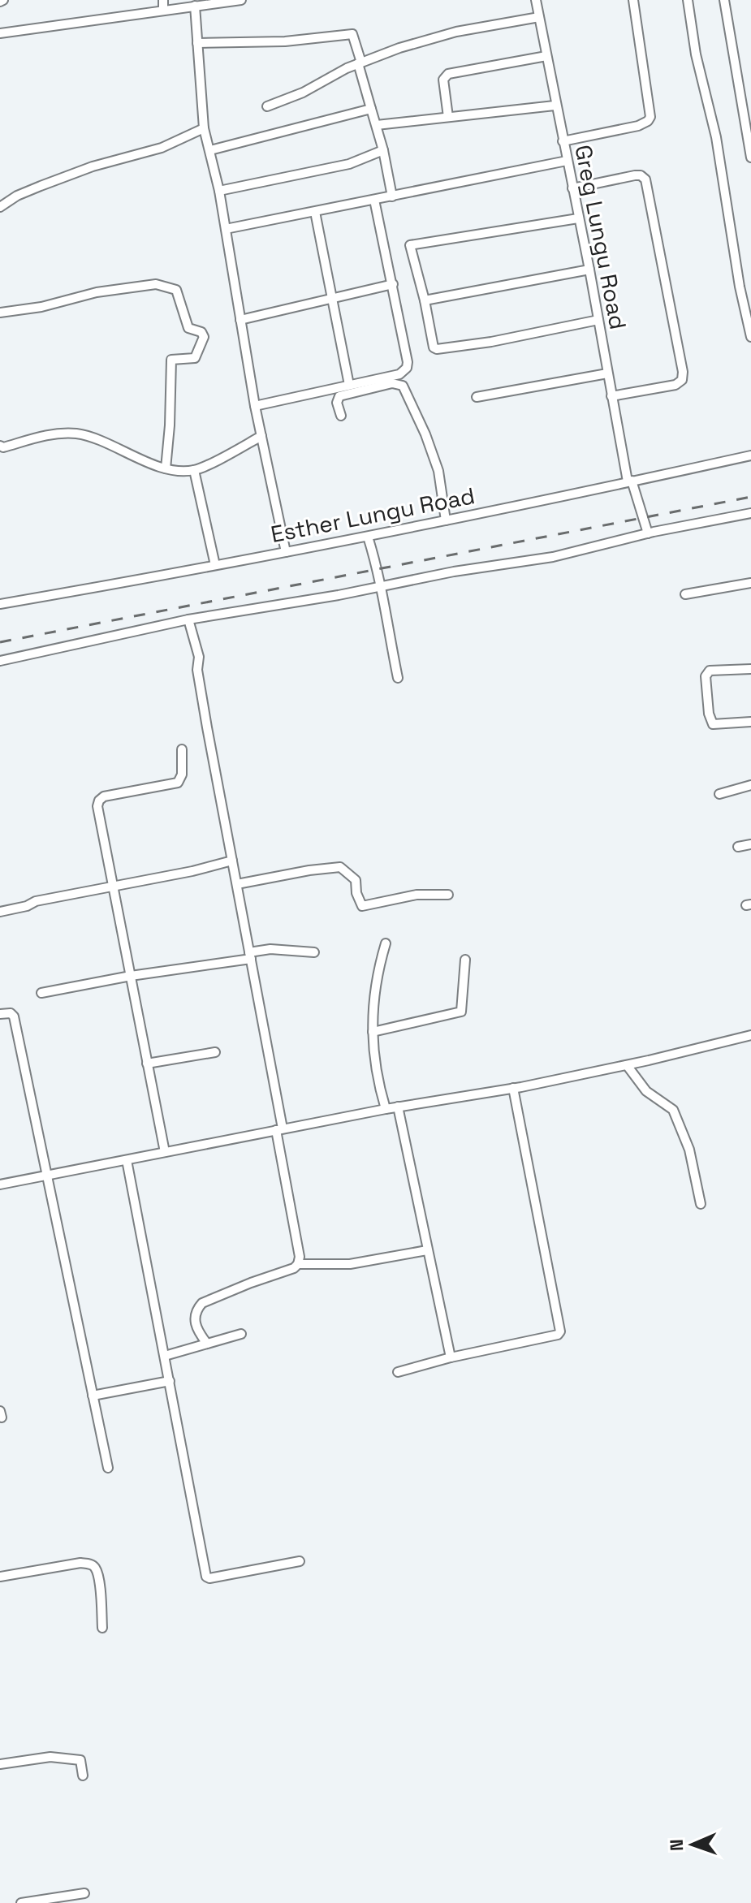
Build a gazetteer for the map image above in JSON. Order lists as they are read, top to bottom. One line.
{"streets":{"street":["Greg Lungu Road","Esther Lungu Road"]},"crossings":[["Greg Lungu Road","Esther Lungu Road"]],"north":"left"}
